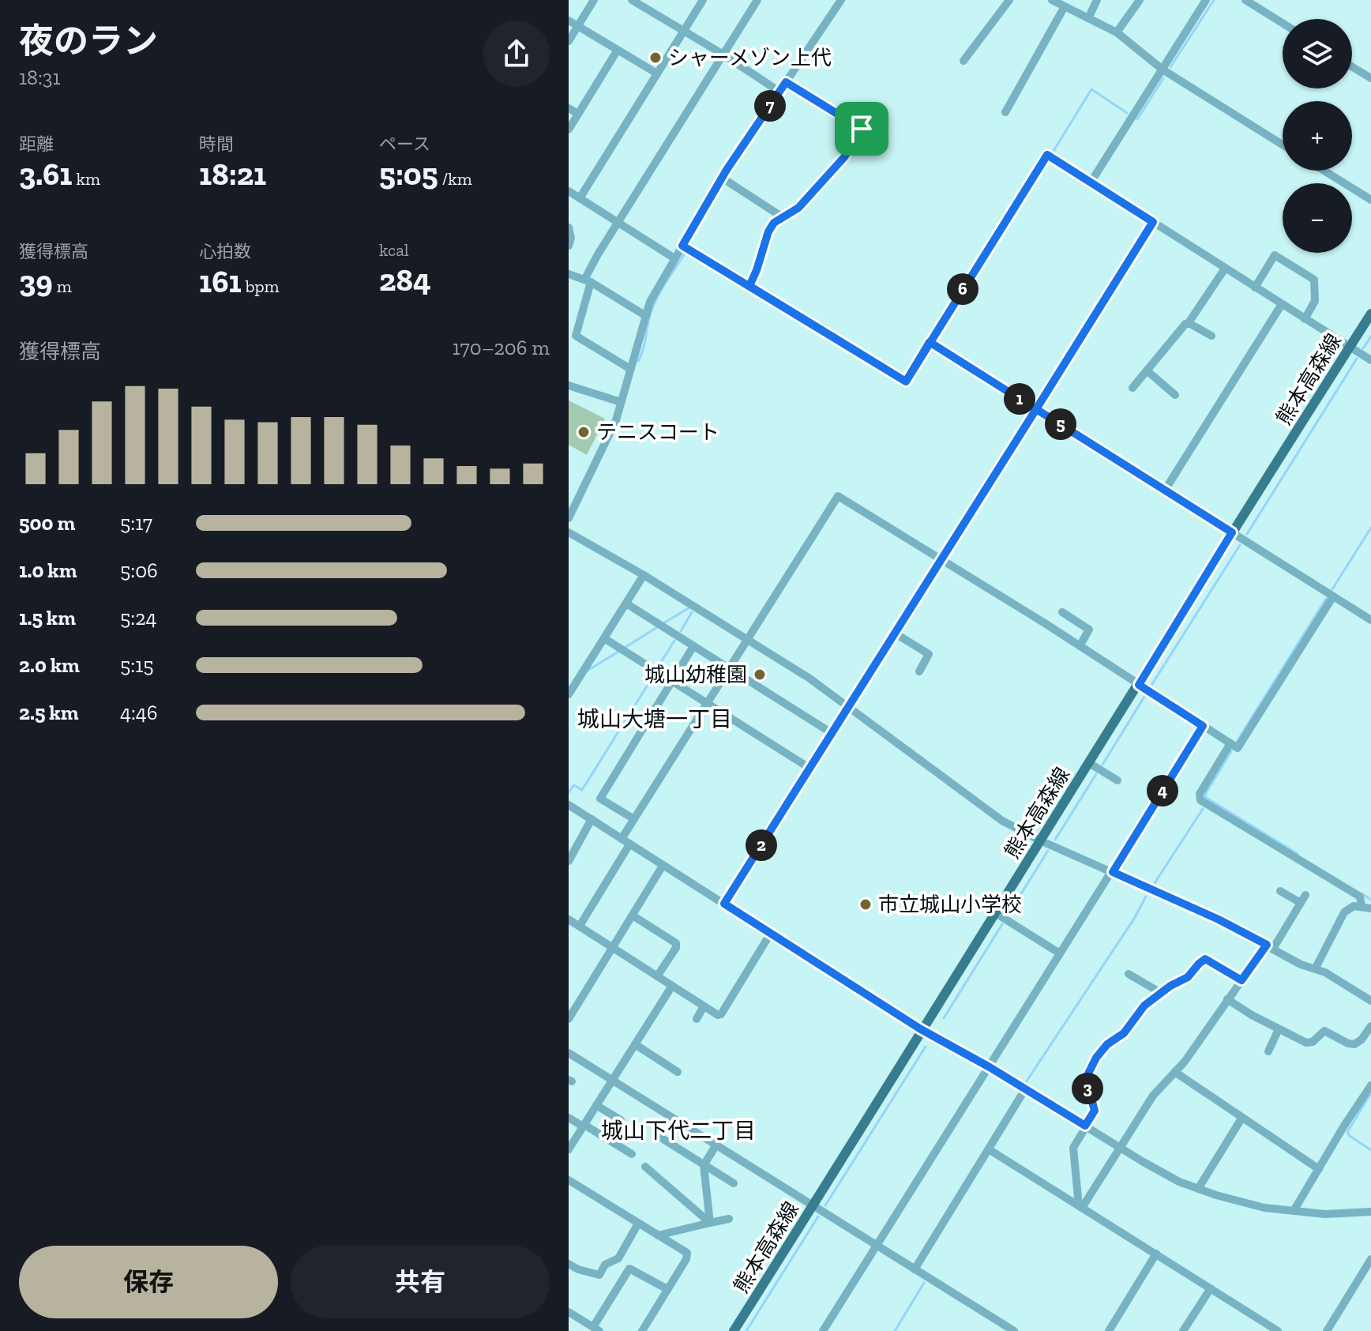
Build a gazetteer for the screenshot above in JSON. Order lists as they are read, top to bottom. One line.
{"streets":{"main road":["熊本高森線"]},"districts":["城山大塘一丁目","城山下代二丁目"],"places":["シャーメゾン上代","テニスコート","城山幼稚園","市立城山小学校"],"page":{"heading":["夜のラン","18:31"],"map_buttons":["+","−"],"pins":["7","6","1","5","4","2","3"],"stats":[["距離","3.61 km"],["時間","18:21"],["ペース","5:05 /km"],["獲得標高","39 m"],["心拍数","161 bpm"],["kcal","284"]],"chart":["獲得標高","170–206 m"],"list":[{"name":"500 m","note":"5:17"},{"name":"1.0 km","note":"5:06"},{"name":"1.5 km","note":"5:24"},{"name":"2.0 km","note":"5:15"},{"name":"2.5 km","note":"4:46"}],"buttons":["保存","共有"]}}
